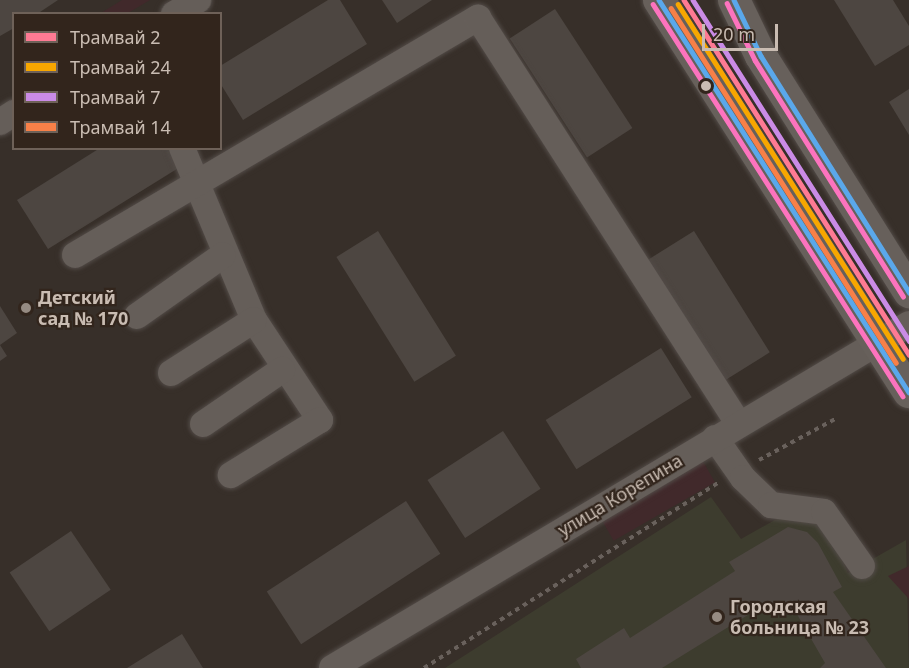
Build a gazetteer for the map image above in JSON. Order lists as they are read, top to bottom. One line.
{"streets":{"street":["улица Корепина"]},"places":["Детский сад № 170","Городская больница № 23"],"lines":["tram line 2","tram line 7","tram line 24","tram line 14"],"legend":["Трамвай 2","Трамвай 24","Трамвай 7","Трамвай 14"],"scale_bar":"20 m"}
